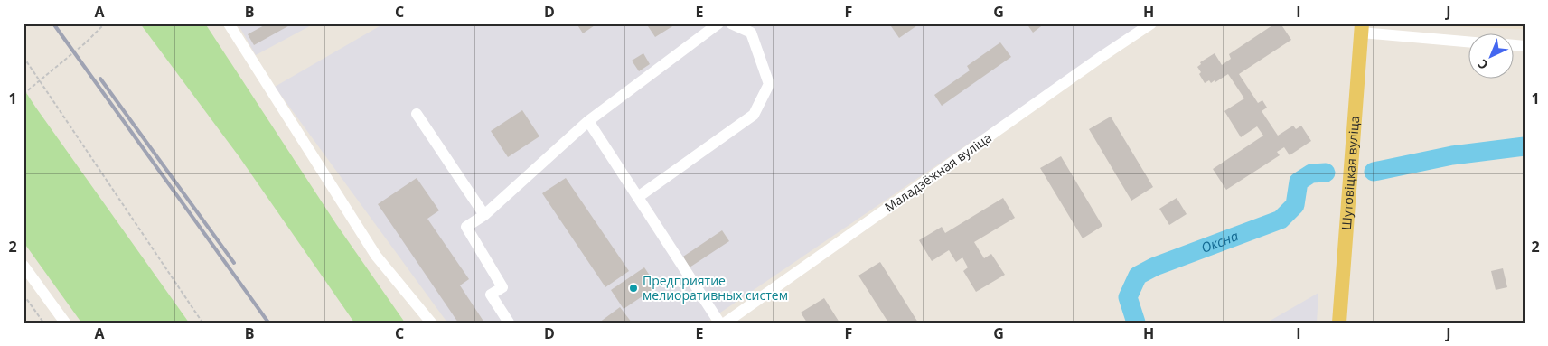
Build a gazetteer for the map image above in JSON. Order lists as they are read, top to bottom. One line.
{"streets":{"main road":["Шутовіцкая вуліца"],"street":["Маладзёжная вуліца"]},"water":["Оксна"],"places":["Предприятие мелиоративных систем"],"north":"bottom left","grid":{"columns":["A","B","C","D","E","F","G","H","I","J"],"rows":["1","2"]}}
